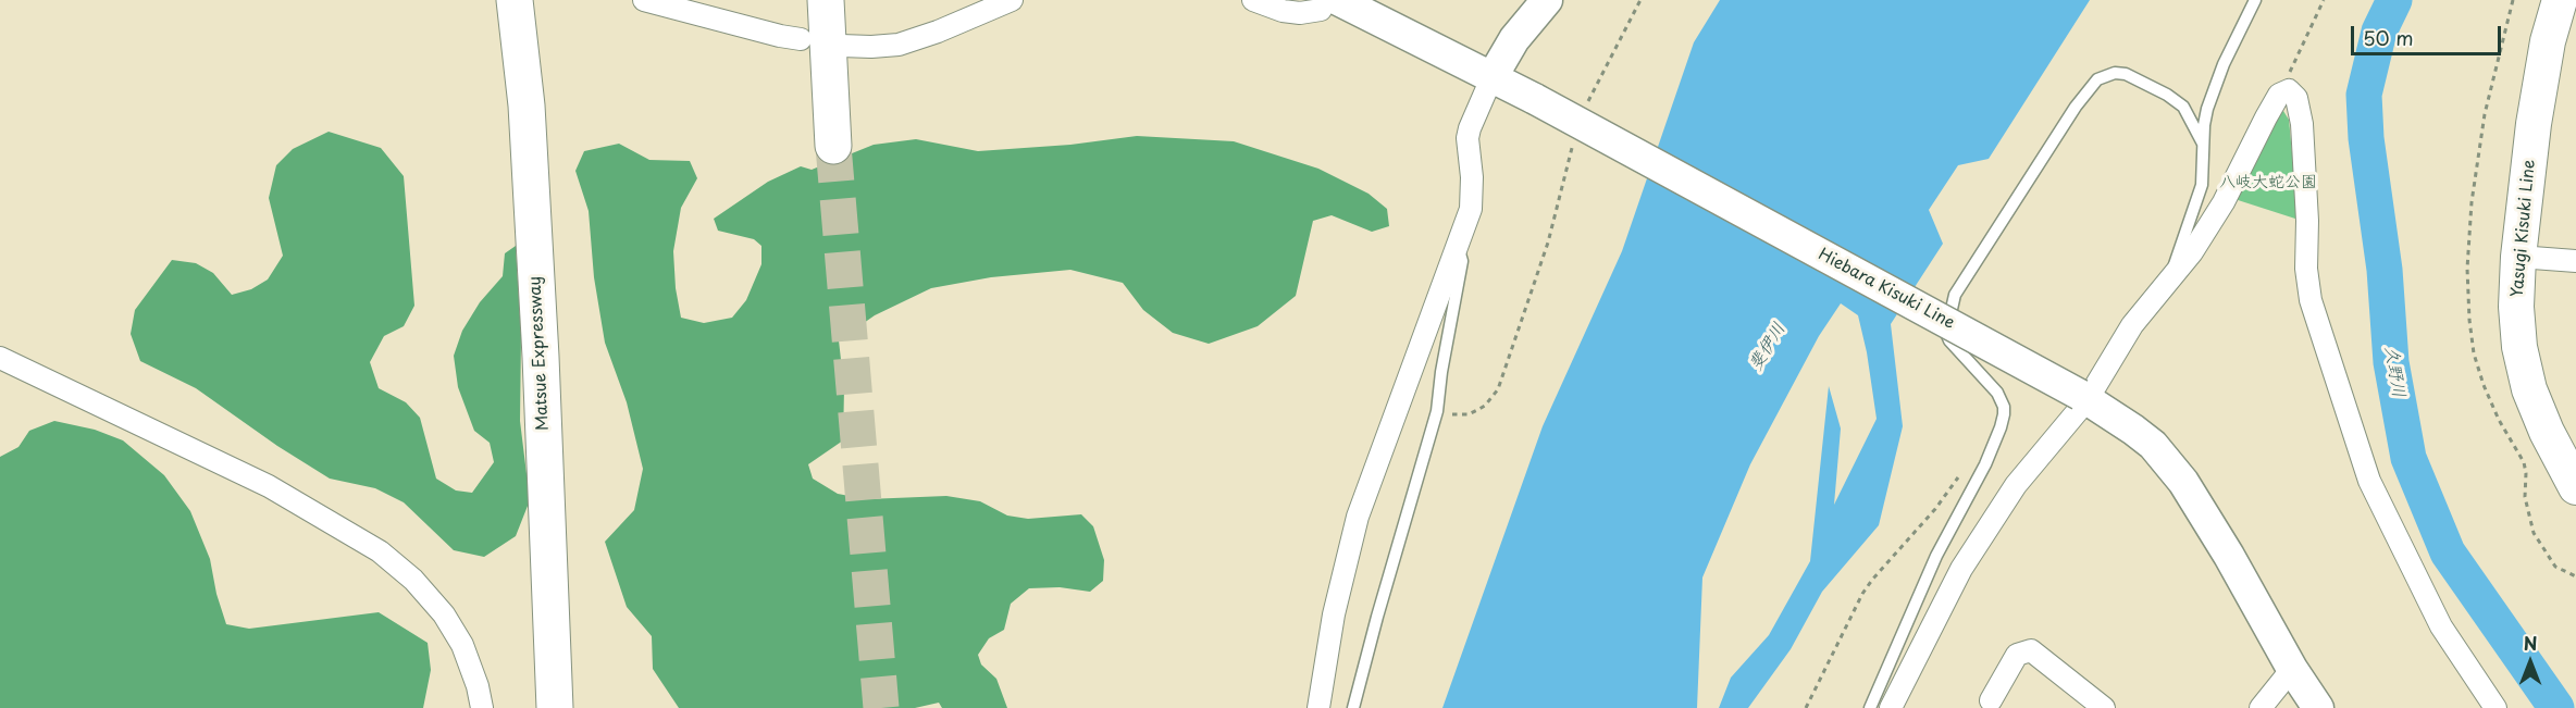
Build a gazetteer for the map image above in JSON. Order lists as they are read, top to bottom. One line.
{"streets":{"highway":["Matsue Expressway"],"main road":["Yasugi Kisuki Line","Hiebara Kisuki Line"]},"water":["斐伊川","久野川"],"parks":["八岐大蛇公園"],"scale_bar":"50 m","north":"top"}
